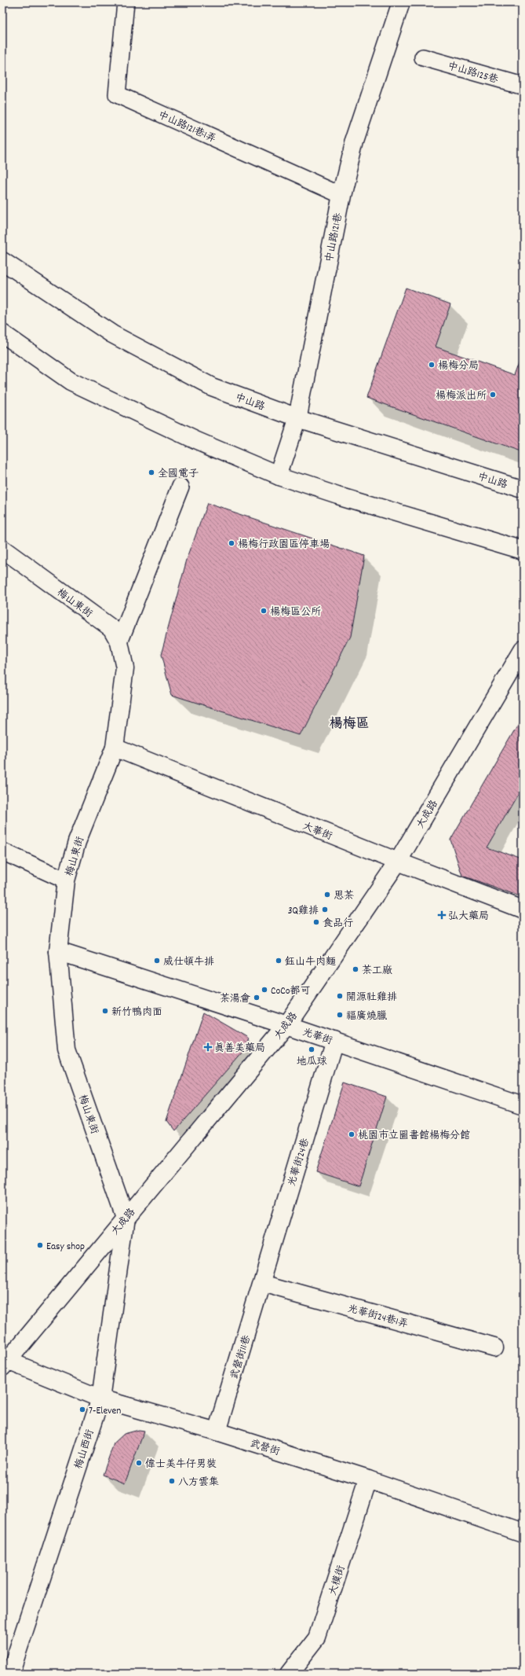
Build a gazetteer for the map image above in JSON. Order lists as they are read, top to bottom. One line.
{"streets":{"street":["中山路121巷","中山路","梅山東街","大成路","大華街","光華街","光華街24巷","光華街24巷1弄","武營街11巷","武營街","梅山西街","大模街"],"lane":["中山路125巷","中山路121巷1弄"]},"crossings":[["中山路121巷1弄","中山路121巷"],["中山路121巷","中山路"],["梅山東街","大成路"],["梅山東街","大華街"],["梅山東街","光華街"],["梅山東街","梅山西街"],["大成路","大華街"],["大成路","光華街"],["大成路","武營街"],["大成路","梅山西街"],["光華街","光華街24巷"],["光華街24巷","光華街24巷1弄"],["光華街24巷","武營街11巷"],["光華街24巷1弄","武營街11巷"],["武營街11巷","武營街"],["武營街","梅山西街"],["武營街","大模街"]],"districts":["楊梅區"],"places":{"other":["楊梅分局","楊梅派出所","全國電子","楊梅行政園區停車場","楊梅區公所","思茶","3Q雞排","食品行","威仕頓牛排","鈺山牛肉麵","茶工廠","CoCo都可","開源社雞排","茶湯會","新竹鴨肉面","福廣燒臘","地瓜球","桃園市立圖書館楊梅分館","Easy shop","7-Eleven","偉士美牛仔男裝","八方雲集"],"health":["弘大藥局","真善美藥局"]}}
